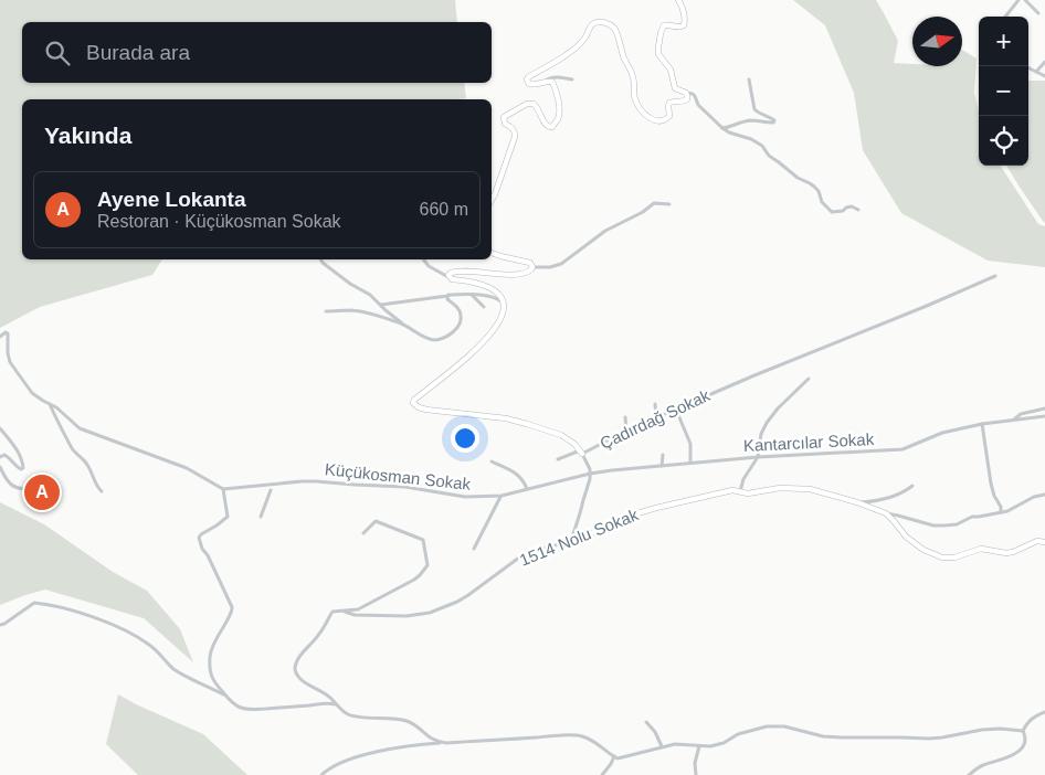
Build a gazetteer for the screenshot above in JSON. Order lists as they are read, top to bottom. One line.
{"streets":{"street":["Çadırdağ Sokak","Kantarcılar Sokak","Küçükosman Sokak","1514 Nolu Sokak"]},"crossings":[["Kantarcılar Sokak","Küçükosman Sokak"]],"north":"right","page":{"map_buttons":["+","−"],"search":"Burada ara","heading":"Yakında","list":[{"mark":"A","name":"Ayene Lokanta","note":"Restoran · Küçükosman Sokak","value":"660 m"}],"pins":"A"}}
